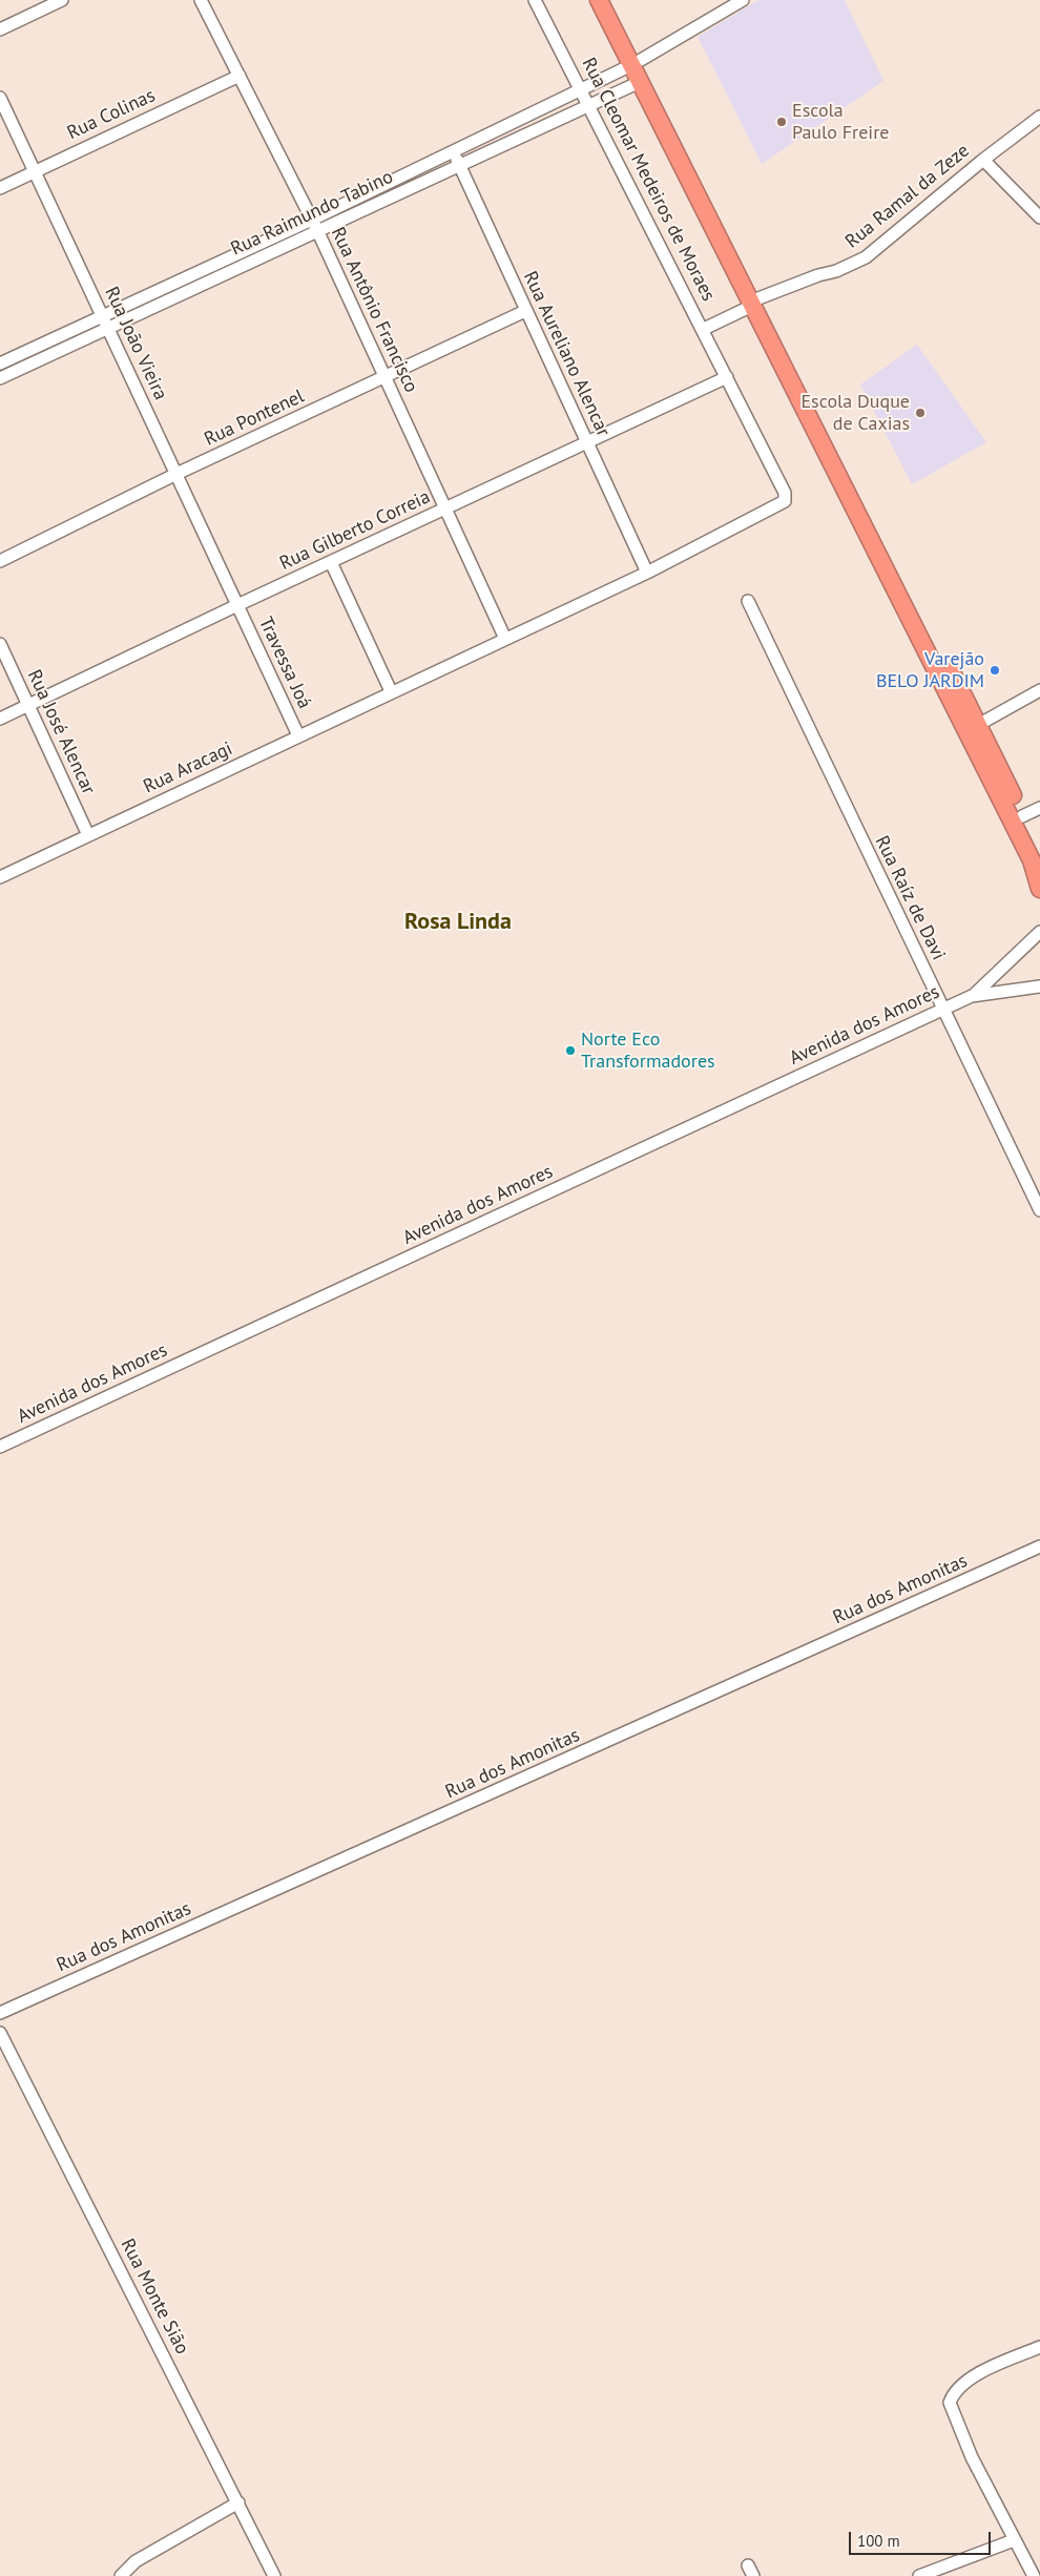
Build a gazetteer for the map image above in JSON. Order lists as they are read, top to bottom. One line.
{"streets":{"street":["Rua Colinas","Rua Cleomar Medeiros de Moraes","Rua Ramal da Zeze","Rua Raimundo Tabino","Rua Antônio Francisco","Rua João Vieira","Rua Aureliano Alencar","Rua Pontenel","Rua Gilberto Correia","Travessa Joá","Rua José Alencar","Rua Aracagi","Rua Raíz de Davi","Avenida dos Amores","Rua dos Amonitas","Rua Monte Sião"]},"crossings":[["Rua Colinas","Rua Antônio Francisco"],["Rua Colinas","Rua João Vieira"],["Rua Cleomar Medeiros de Moraes","Rua Ramal da Zeze"],["Rua Cleomar Medeiros de Moraes","Rua Raimundo Tabino"],["Rua Cleomar Medeiros de Moraes","Rua Gilberto Correia"],["Rua Raimundo Tabino","Rua Antônio Francisco"],["Rua Raimundo Tabino","Rua João Vieira"],["Rua Raimundo Tabino","Rua Aureliano Alencar"],["Rua Antônio Francisco","Rua Pontenel"],["Rua Antônio Francisco","Rua Gilberto Correia"],["Rua João Vieira","Rua Pontenel"],["Rua João Vieira","Rua Gilberto Correia"],["Rua João Vieira","Travessa Joá"],["Rua Aureliano Alencar","Rua Pontenel"],["Rua Aureliano Alencar","Rua Gilberto Correia"],["Rua Gilberto Correia","Travessa Joá"],["Rua Gilberto Correia","Rua José Alencar"],["Travessa Joá","Rua Aracagi"],["Rua José Alencar","Rua Aracagi"],["Rua Raíz de Davi","Avenida dos Amores"]],"districts":["Rosa Linda"],"places":["Escola Paulo Freire","Escola Duque de Caxias","Varejão BELO JARDIM","Norte Eco Transformadores"],"scale_bar":"100 m"}
